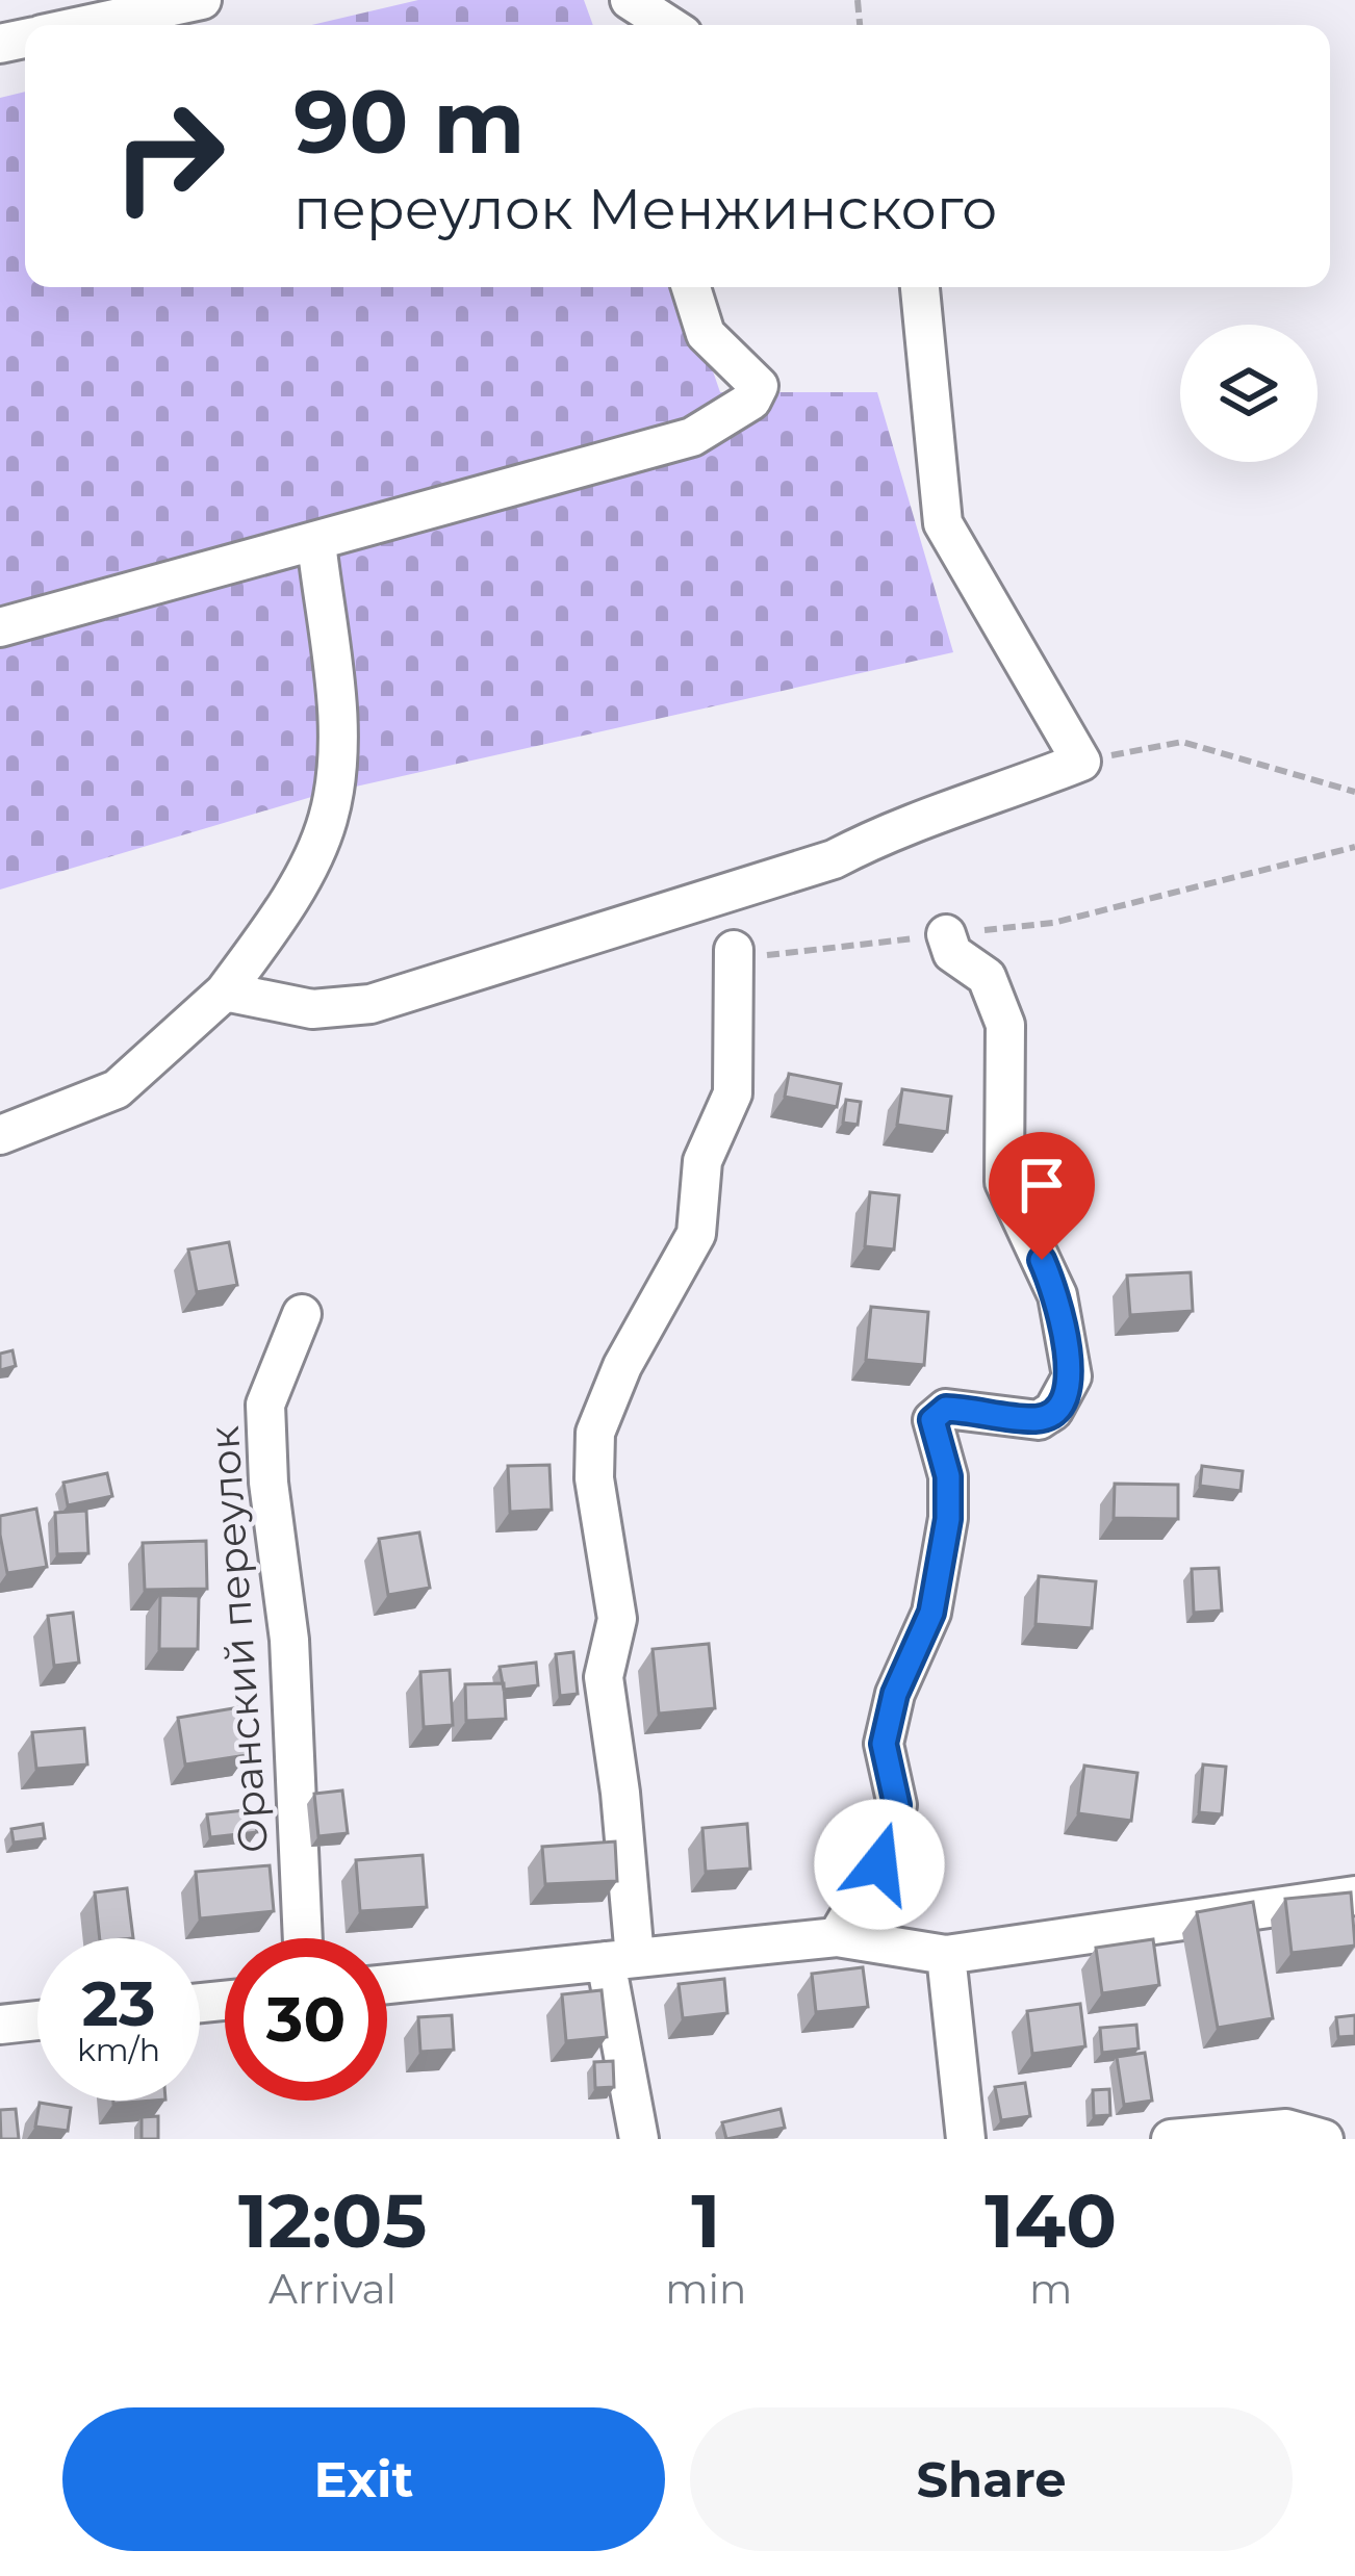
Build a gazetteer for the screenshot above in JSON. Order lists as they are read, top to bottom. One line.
{"streets":{"street":["Оранский переулок"]},"page":{"turn":["90 m","переулок Менжинского"],"speed":"23 km/h","limit":"30","eta":["12:05","Arrival","1","min","140","m"],"buttons":["Exit","Share"]}}
